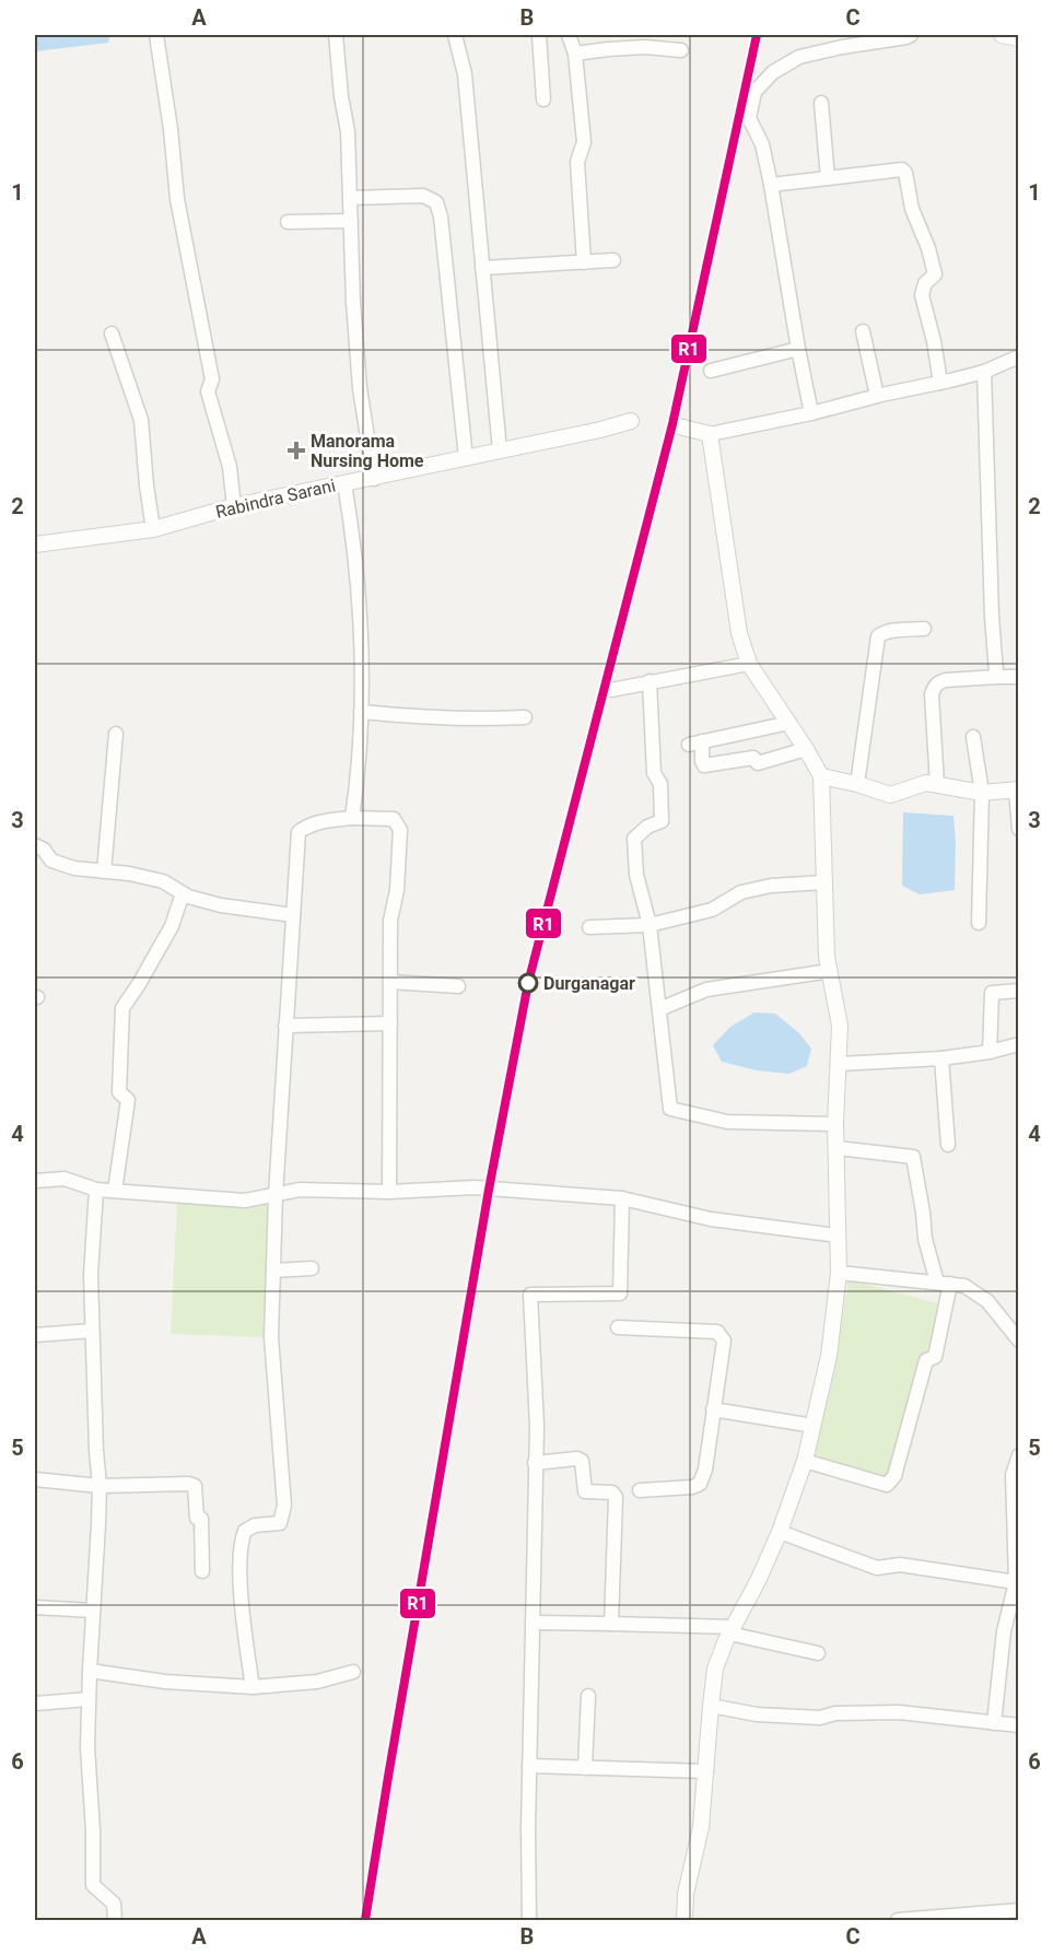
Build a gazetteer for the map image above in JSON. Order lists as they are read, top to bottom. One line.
{"streets":{"street":["Rabindra Sarani"]},"places":{"health":["Manorama Nursing Home"],"other":["Durganagar"]},"lines":["transit line R1"],"grid":{"columns":["A","B","C"],"rows":["1","2","3","4","5","6"]}}
